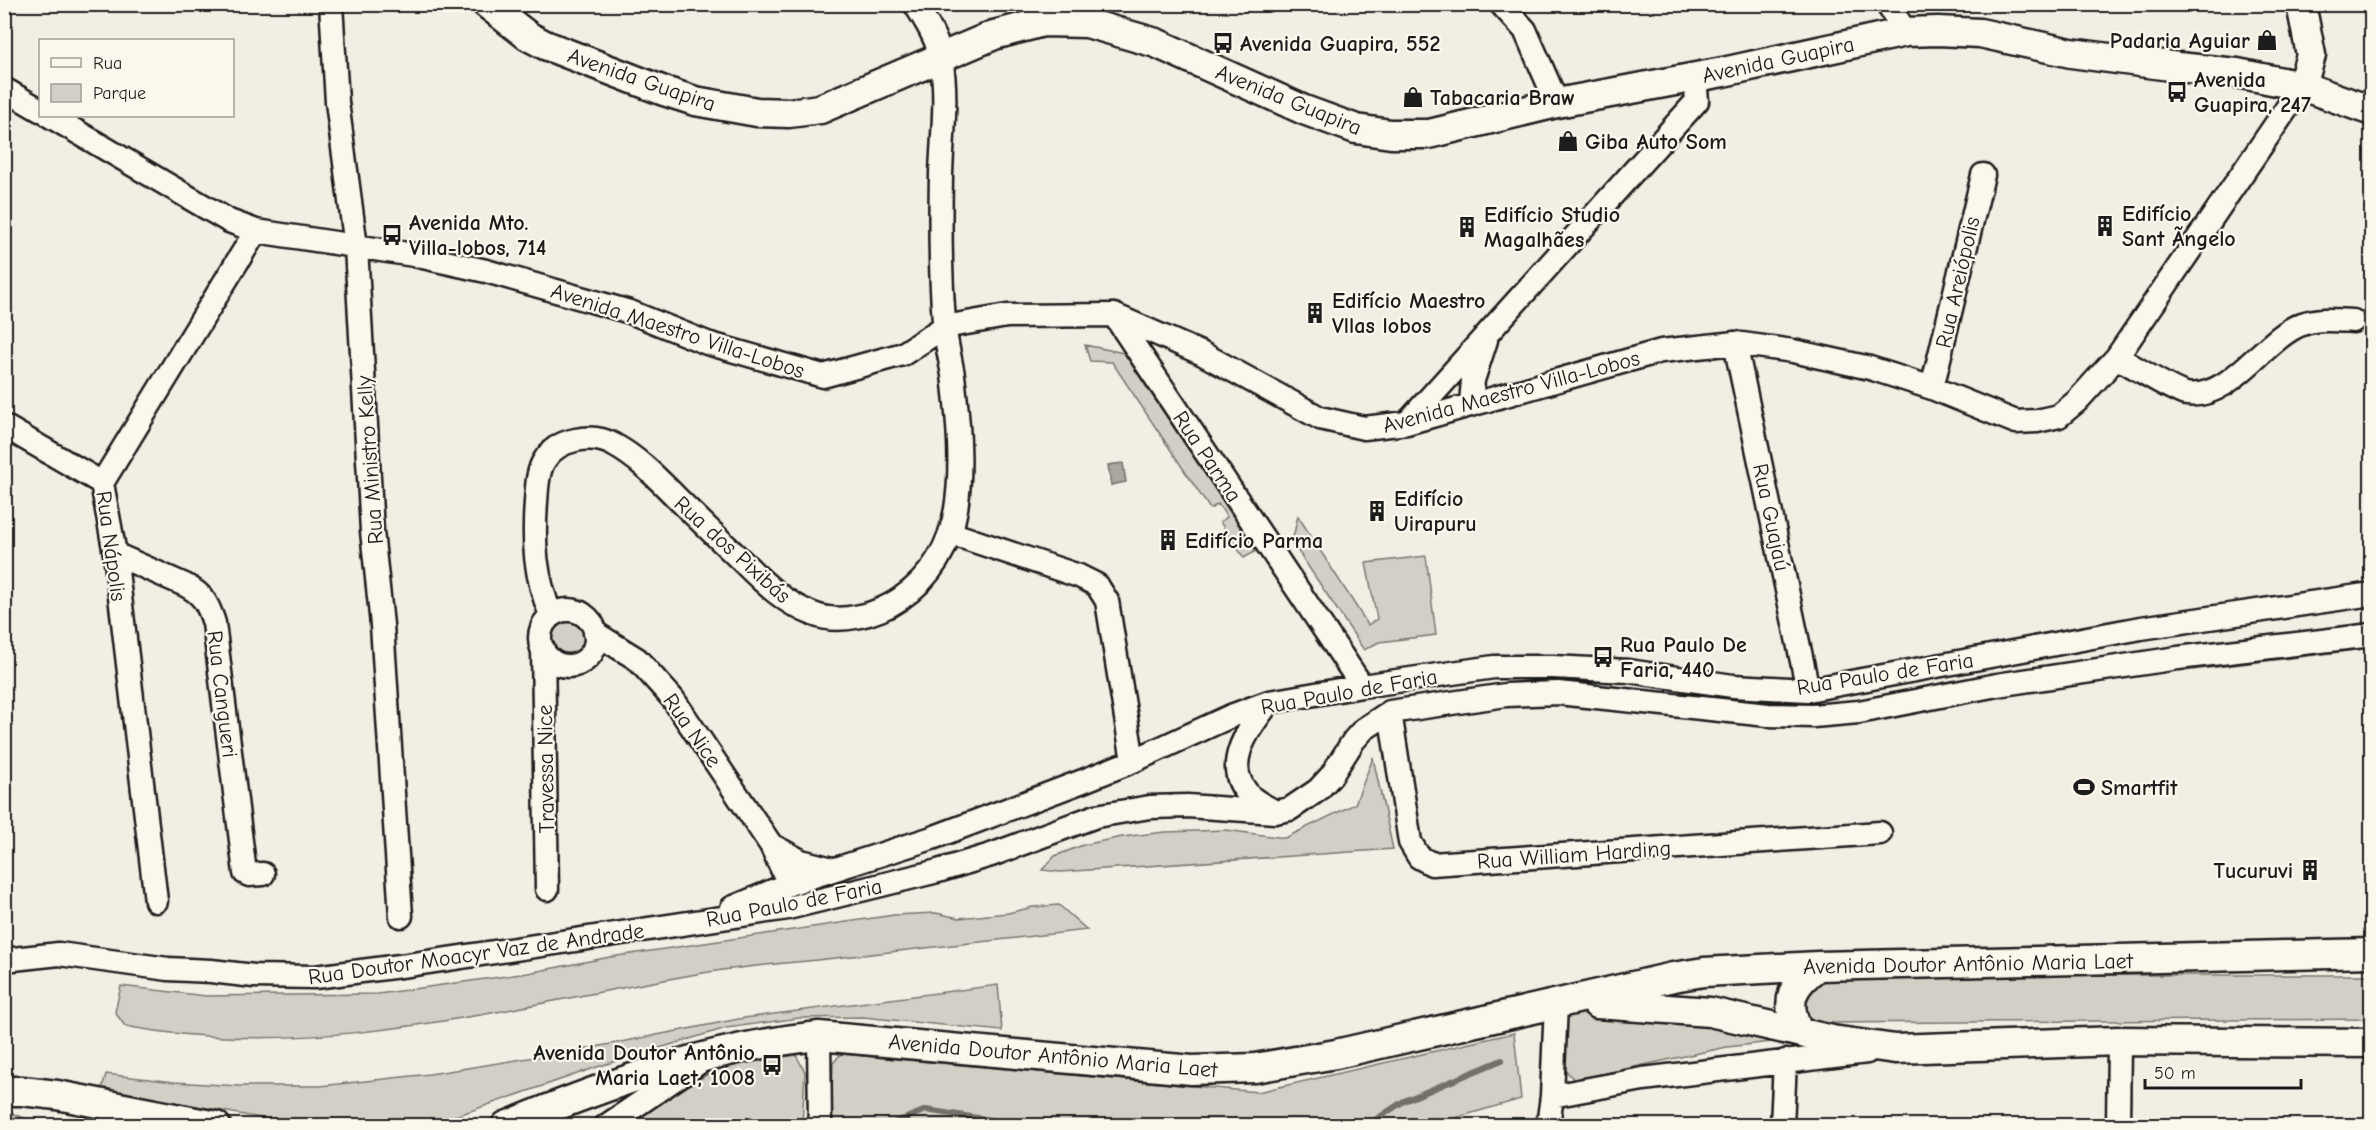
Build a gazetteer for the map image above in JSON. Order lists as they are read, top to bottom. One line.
{"streets":{"main road":["Avenida Guapira","Avenida Doutor Antônio Maria Laet"],"street":["Rua Areiópolis","Avenida Maestro Villa-Lobos","Rua Parma","Rua Ministro Kelly","Rua Guajaú","Rua Nápolis","Rua dos Pixibás","Rua Paulo de Faria","Rua Cangueri","Rua Nice","Travessa Nice","Rua William Harding","Rua Doutor Moacyr Vaz de Andrade"]},"crossings":[["Avenida Guapira","Avenida Maestro Villa-Lobos"],["Avenida Guapira","Rua dos Pixibás"],["Rua Areiópolis","Avenida Maestro Villa-Lobos"],["Avenida Maestro Villa-Lobos","Rua Parma"],["Avenida Maestro Villa-Lobos","Rua Ministro Kelly"],["Avenida Maestro Villa-Lobos","Rua Guajaú"],["Avenida Maestro Villa-Lobos","Rua Nápolis"],["Avenida Maestro Villa-Lobos","Rua dos Pixibás"],["Rua Parma","Rua Paulo de Faria"],["Rua Guajaú","Rua Paulo de Faria"],["Rua Nápolis","Rua Cangueri"],["Rua dos Pixibás","Rua Nice"],["Rua dos Pixibás","Travessa Nice"],["Rua Paulo de Faria","Rua Nice"],["Rua Paulo de Faria","Rua William Harding"],["Rua Paulo de Faria","Rua Doutor Moacyr Vaz de Andrade"],["Rua Nice","Travessa Nice"]],"places":{"shop":["Padaria Aguiar","Tabacaria Braw","Giba Auto Som"],"bus stop":["Avenida Guapira, 552","Avenida Guapira, 247","Avenida Mto. Villa-lobos, 714","Rua Paulo De Faria, 440","Avenida Doutor Antônio Maria Laet, 1008"],"building":["Edifício Sant Ãngelo","Edifício Studio Magalhães","Edifício Maestro Vllas lobos","Edifício Uirapuru","Edifício Parma","Tucuruvi"],"sports":["Smartfit"]},"legend":["Rua","Parque"],"scale_bar":"50 m"}
